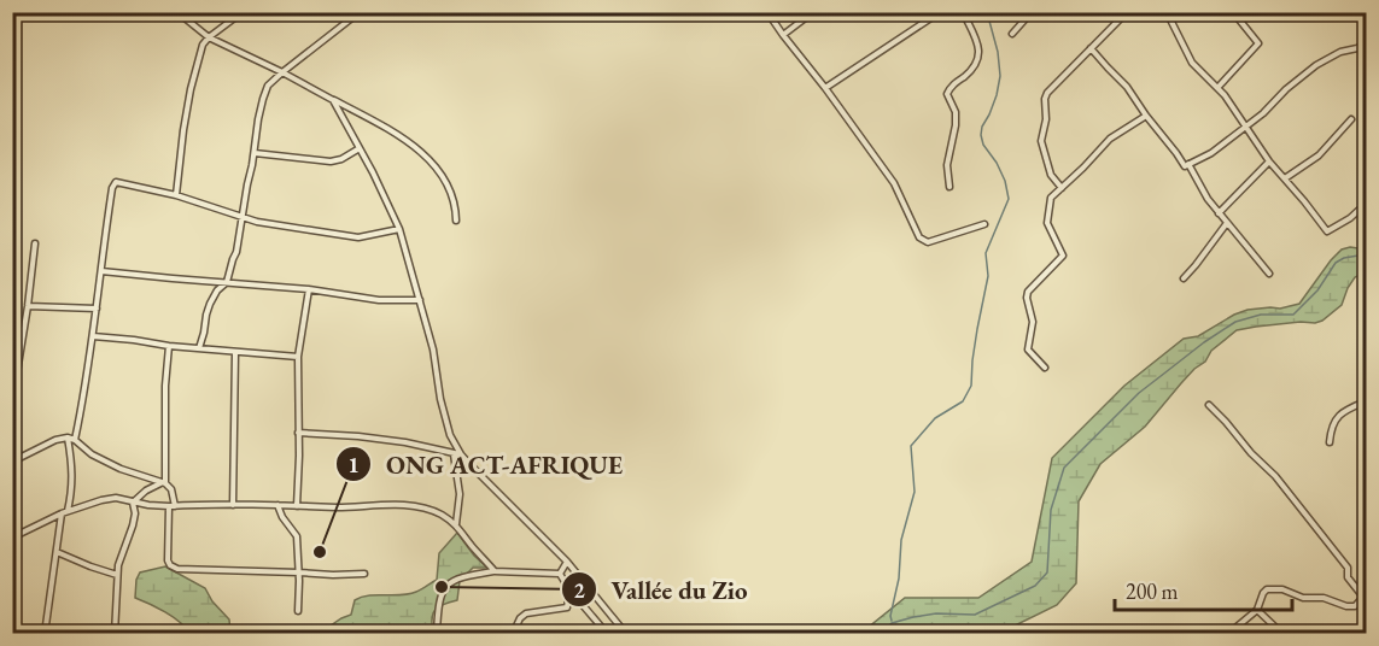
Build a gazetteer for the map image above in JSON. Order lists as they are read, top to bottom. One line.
{"places":["ONG ACT-AFRIQUE","Vallée du Zio"],"scale_bar":"200 m"}
